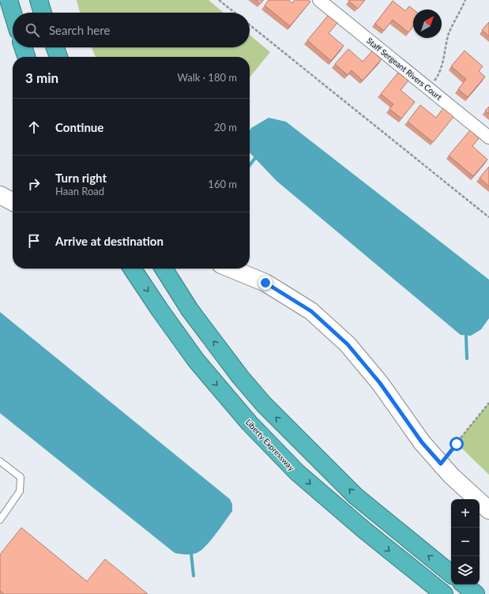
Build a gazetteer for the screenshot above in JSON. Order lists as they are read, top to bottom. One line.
{"streets":{"highway":["Liberty Expressway"],"street":["Staff Sergeant Rivers Court"]},"north":"top right","page":{"search":"Search here","heading":["3 min","Walk · 180 m"],"list":[["Continue","20 m"],["Turn right","Haan Road","160 m"],"Arrive at destination"],"map_buttons":["+","−"]}}
